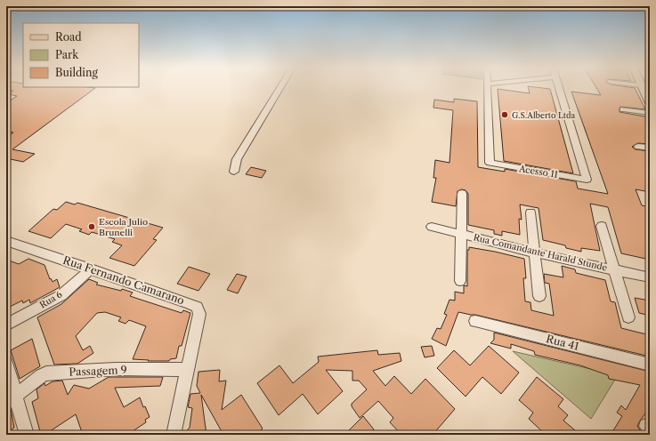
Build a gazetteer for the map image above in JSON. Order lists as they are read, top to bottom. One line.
{"streets":{"street":["Acesso 11","Rua Comandante Harald Stunde","Rua Fernando Camarano","Rua 6","Rua 41","Passagem 9"]},"crossings":[["Rua Fernando Camarano","Rua 6"],["Rua Fernando Camarano","Passagem 9"]],"places":["G.S.Alberto Ltda","Escola Julio Brunelli"],"legend":["Road","Park","Building"]}
